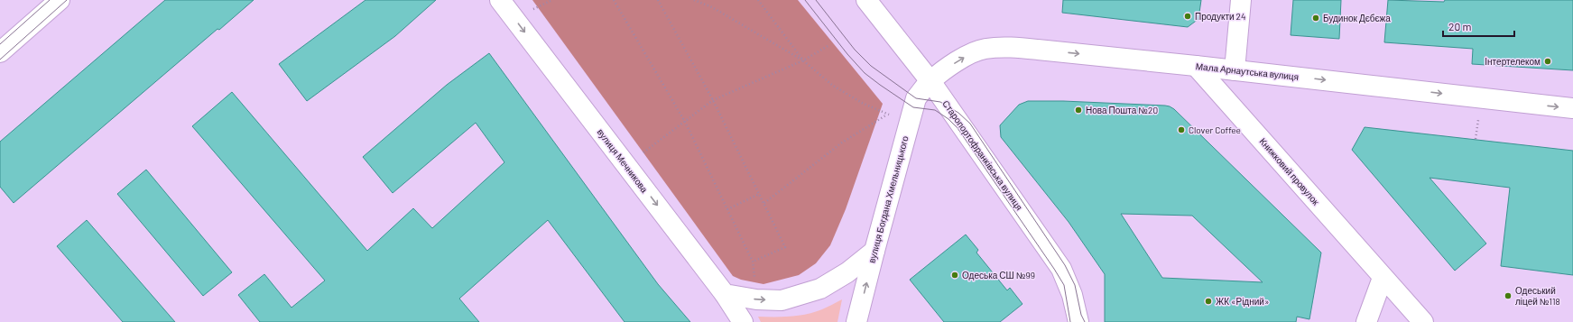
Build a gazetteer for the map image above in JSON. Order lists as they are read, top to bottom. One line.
{"streets":{"main road":["Мала Арнаутська вулиця","Старопортофранківська вулиця","вулиця Мечникова","Книжковий провулок","вулиця Богдана Хмельницького"]},"crossings":[["Мала Арнаутська вулиця","Старопортофранківська вулиця"],["Мала Арнаутська вулиця","Книжковий провулок"],["Мала Арнаутська вулиця","вулиця Богдана Хмельницького"],["Старопортофранківська вулиця","вулиця Богдана Хмельницького"]],"one_way":["Мала Арнаутська вулиця","вулиця Мечникова"],"places":["Продукти 24","Будинок Дєбєжа","Інтертелеком","Нова Пошта №20","Clover Coffee","Одеська СШ №99","Одеський ліцей №118","ЖК «Рідний»"],"scale_bar":"20 m"}
